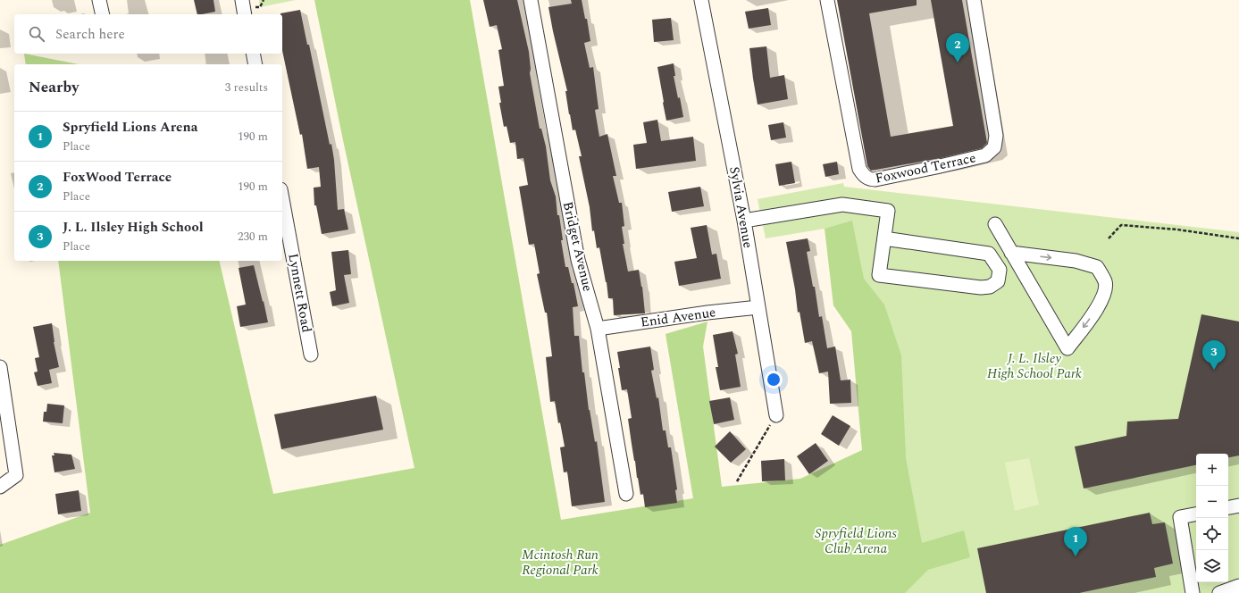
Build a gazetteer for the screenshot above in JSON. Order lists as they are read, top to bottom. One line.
{"streets":{"street":["Foxwood Terrace","Sylvia Avenue","Bridget Avenue","Lynnett Road","Enid Avenue"]},"crossings":[["Sylvia Avenue","Enid Avenue"],["Bridget Avenue","Enid Avenue"]],"parks":["J. L. Ilsley High School Park","Spryfield Lions Club Arena","Mcintosh Run Regional Park"],"page":{"search":"Search here","pins":["2","3","1"],"heading":["Nearby","3 results"],"list":[{"mark":"1","name":"Spryfield Lions Arena","note":"Place","value":"190 m"},{"mark":"2","name":"FoxWood Terrace","note":"Place","value":"190 m"},{"mark":"3","name":"J. L. Ilsley High School","note":"Place","value":"230 m"}],"map_buttons":["+","−"]}}
